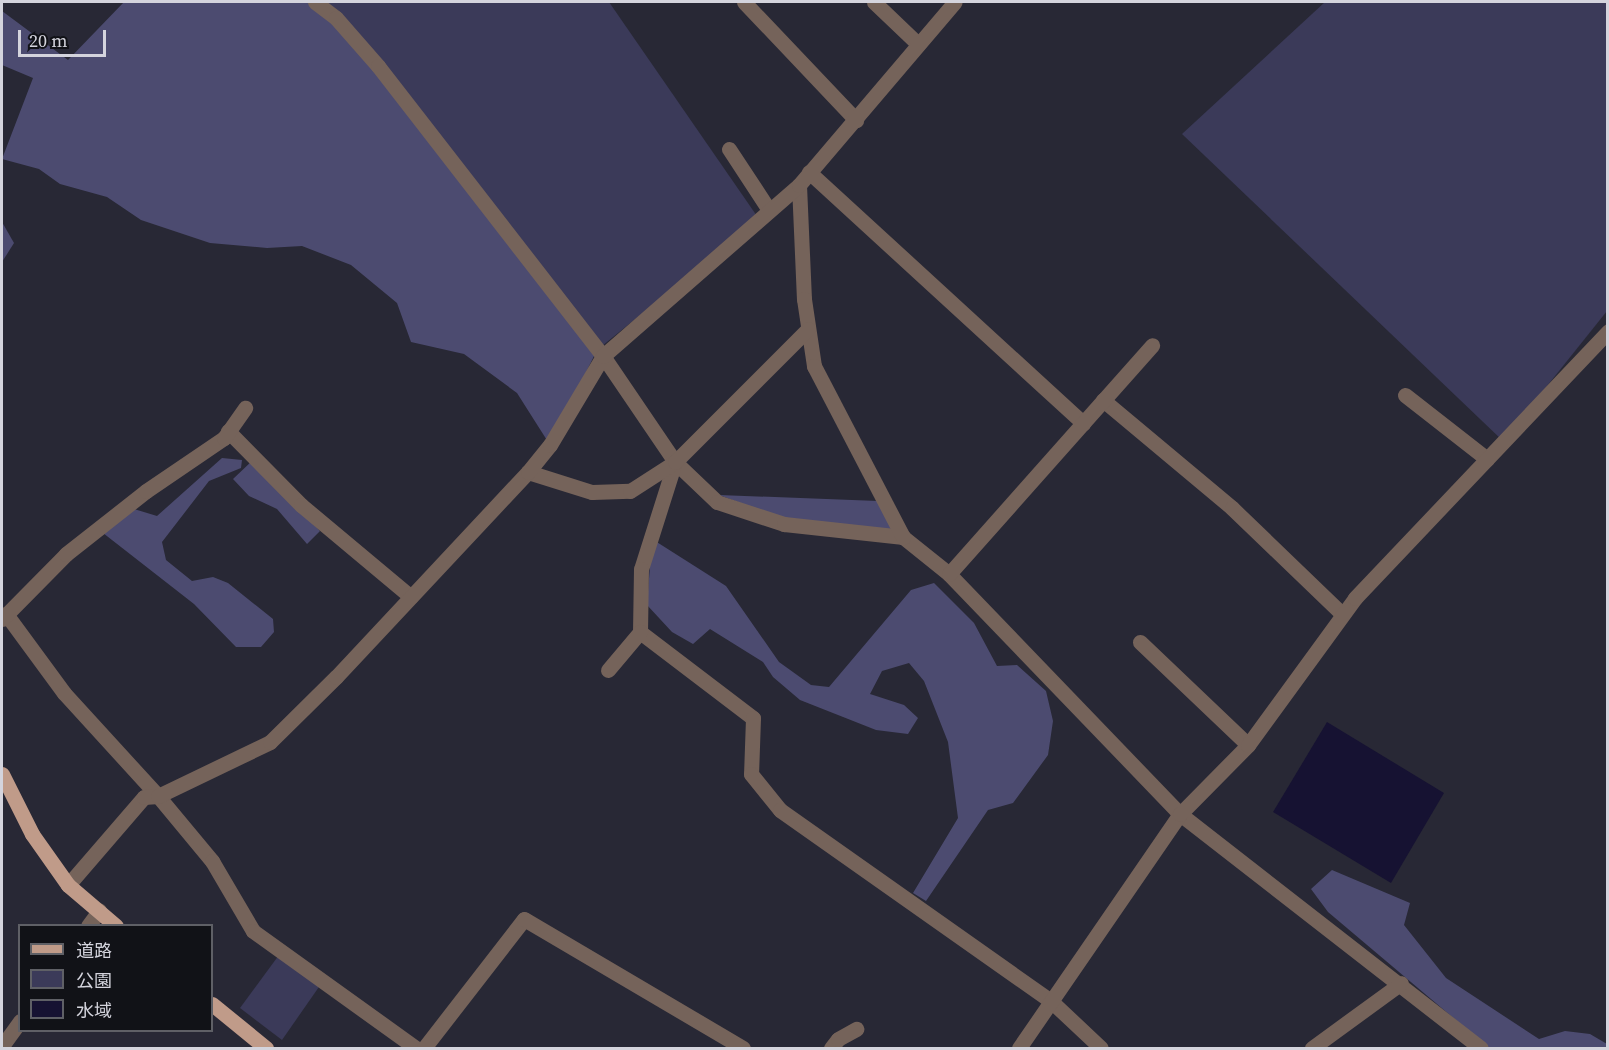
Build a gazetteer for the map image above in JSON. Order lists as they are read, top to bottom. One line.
{"legend":["道路","公園","水域"],"scale_bar":"20 m"}
